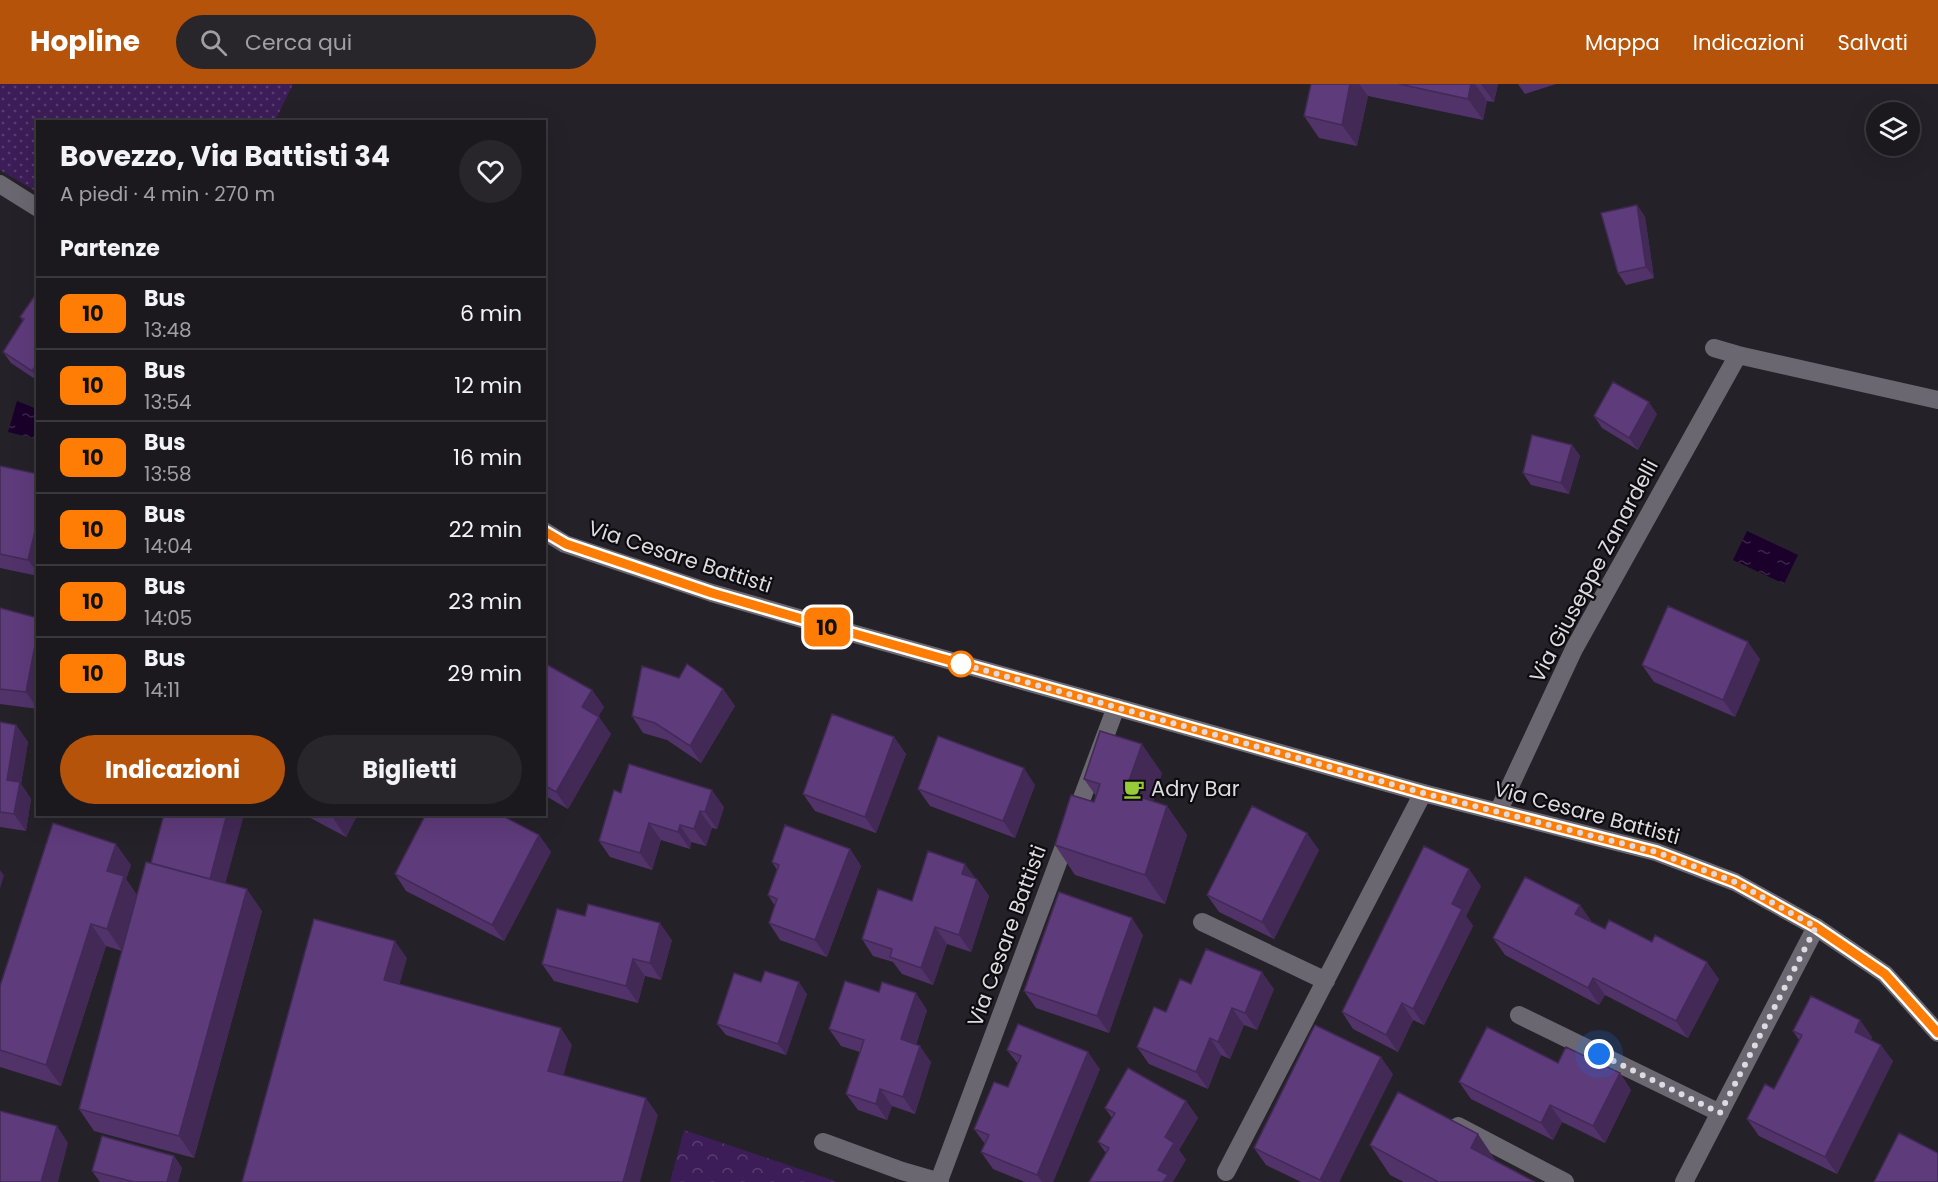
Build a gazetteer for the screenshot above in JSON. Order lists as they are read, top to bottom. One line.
{"streets":{"street":["Via Cesare Battisti","Via Giuseppe Zanardelli"]},"crossings":[["Via Cesare Battisti","Via Giuseppe Zanardelli"]],"places":{"cafe":["Adry Bar"]},"lines":["bus line 10"],"page":{"header":"Hopline","search":"Cerca qui","nav":["Mappa","Indicazioni","Salvati"],"on_map":"10","heading":[["Bovezzo, Via Battisti 34","A piedi · 4 min · 270 m"],"Partenze"],"list":[{"mark":"10","name":"Bus","note":"13:48","value":"6 min"},{"mark":"10","name":"Bus","note":"13:54","value":"12 min"},{"mark":"10","name":"Bus","note":"13:58","value":"16 min"},{"mark":"10","name":"Bus","note":"14:04","value":"22 min"},{"mark":"10","name":"Bus","note":"14:05","value":"23 min"},{"mark":"10","name":"Bus","note":"14:11","value":"29 min"}],"buttons":["Indicazioni","Biglietti"]}}
